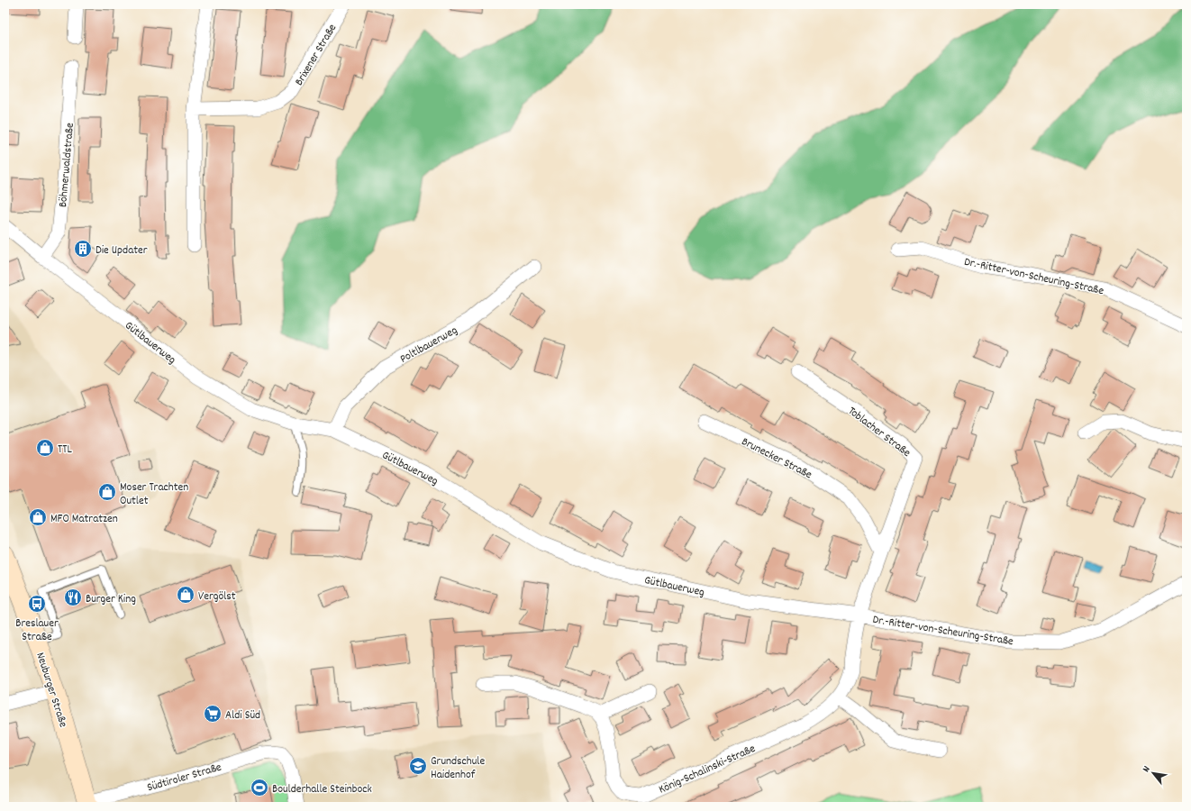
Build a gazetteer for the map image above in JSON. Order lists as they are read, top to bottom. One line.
{"streets":{"street":["Brixener Straße","Böhmerwaldstraße","Dr.-Ritter-von-Scheuring-Straße","Gütlbauerweg","Poltlbauerweg","Toblacher Straße","Brunecker Straße","Neuburger Straße","König-Schalinski-Straße","Südtiroler Straße"]},"crossings":[["Böhmerwaldstraße","Gütlbauerweg"],["Dr.-Ritter-von-Scheuring-Straße","Gütlbauerweg"],["Dr.-Ritter-von-Scheuring-Straße","König-Schalinski-Straße"],["Gütlbauerweg","Poltlbauerweg"],["Gütlbauerweg","König-Schalinski-Straße"],["Toblacher Straße","Brunecker Straße"],["Neuburger Straße","Südtiroler Straße"]],"places":{"building":["Die Updater"],"shop":["TTL","Moser Trachten Outlet","MFO Matratzen","Vergölst"],"restaurant":["Burger King"],"bus stop":["Breslauer Straße"],"supermarket":["Aldi Süd"],"school or university":["Grundschule Haidenhof"],"sports":["Boulderhalle Steinbock"]},"north":"top left"}
